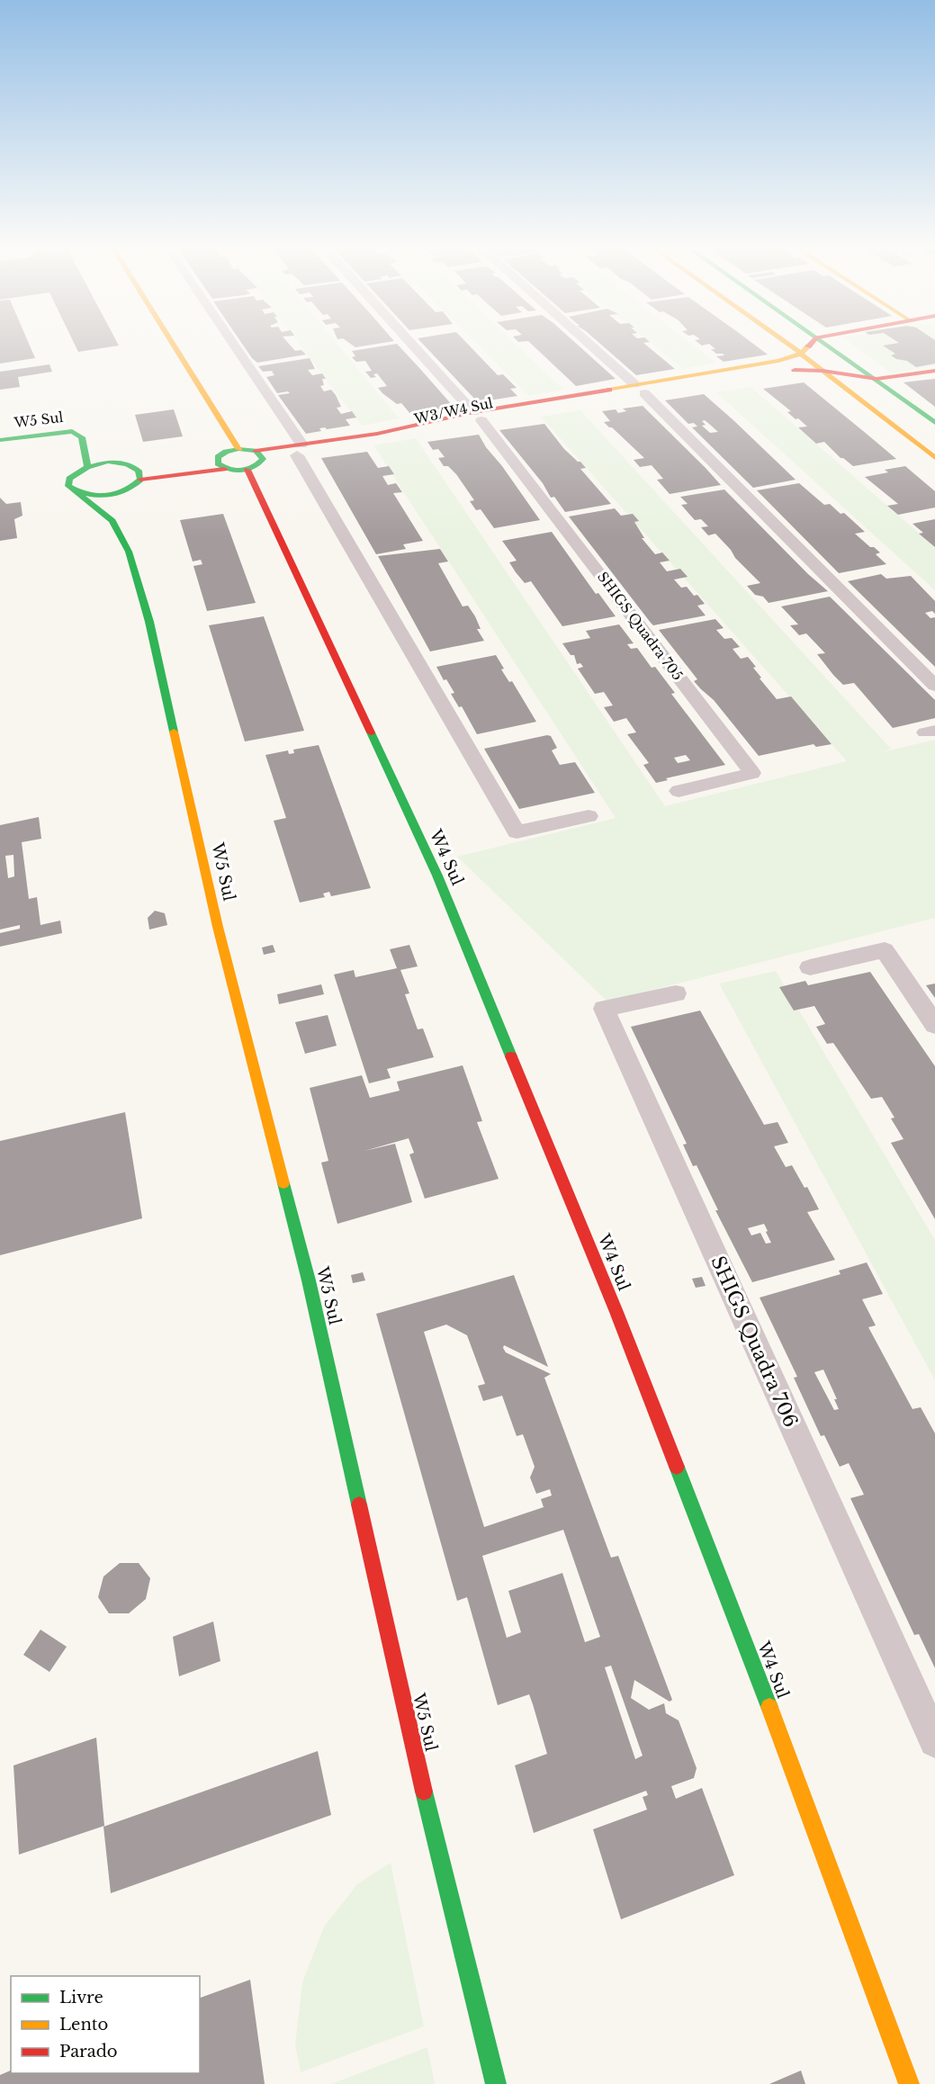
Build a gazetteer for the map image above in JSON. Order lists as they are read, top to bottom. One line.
{"streets":{"main road":["W3/W4 Sul","W5 Sul","W4 Sul"],"street":["SHIGS Quadra 705","SHIGS Quadra 706"]},"crossings":[["W3/W4 Sul","SHIGS Quadra 705"],["W3/W4 Sul","W4 Sul"]],"legend":["Livre","Lento","Parado"]}
